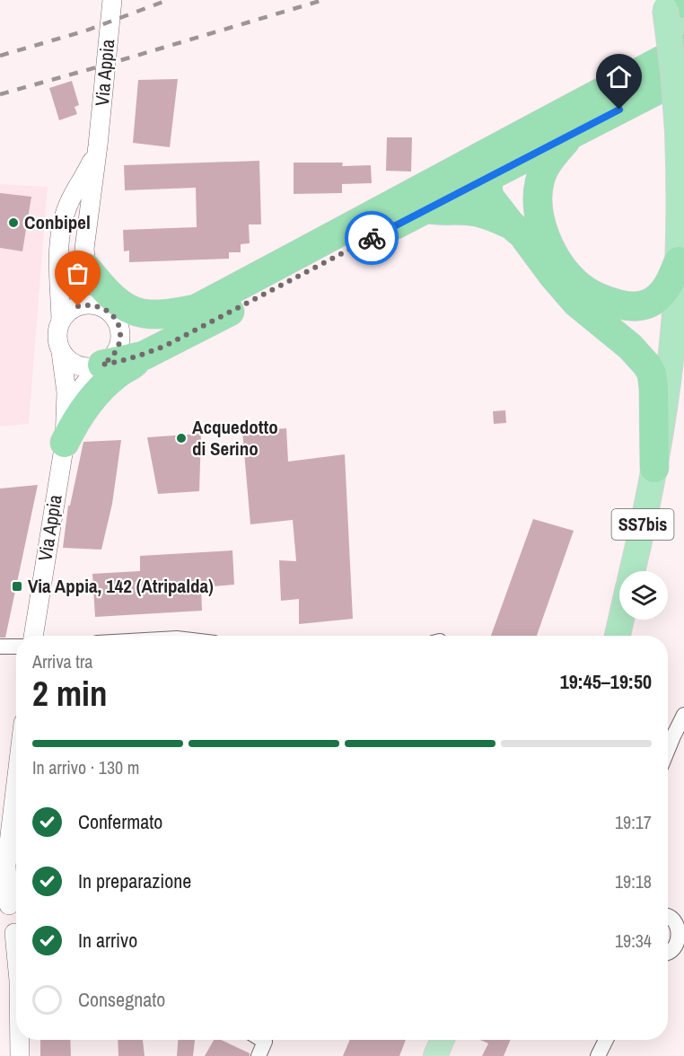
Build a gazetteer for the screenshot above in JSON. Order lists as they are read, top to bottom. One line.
{"streets":{"highway":["SS7bis"],"street":["Via Appia"]},"places":{"other":["Conbipel","Acquedotto di Serino"],"transit":["Via Appia, 142 (Atripalda)"]},"page":{"heading":["2 min","Arriva tra","19:45–19:50"],"bar":"In arrivo · 130 m","list":[["Confermato","19:17"],["In preparazione","19:18"],["In arrivo","19:34"],"Consegnato"]}}
